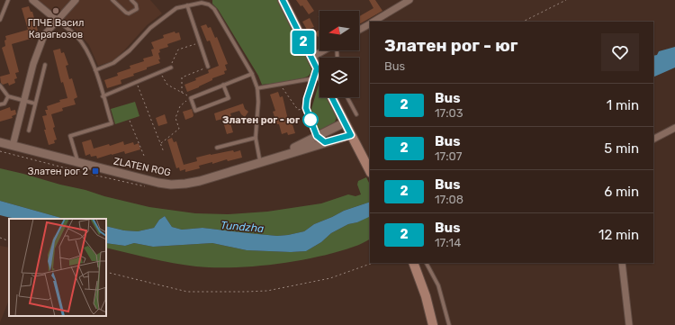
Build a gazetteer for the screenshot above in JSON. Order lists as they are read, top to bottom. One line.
{"streets":{"street":["ZLATEN ROG"]},"water":["Tundzha"],"places":{"other":["ГПЧЕ Васил Карагьозов","Златен рог - юг"],"transit":["Златен рог 2"]},"lines":["bus line 2"],"north":"left","page":{"on_map":"2","heading":["Златен рог - юг","Bus"],"list":[{"mark":"2","name":"Bus","note":"17:03","value":"1 min"},{"mark":"2","name":"Bus","note":"17:07","value":"5 min"},{"mark":"2","name":"Bus","note":"17:08","value":"6 min"},{"mark":"2","name":"Bus","note":"17:14","value":"12 min"}]}}
